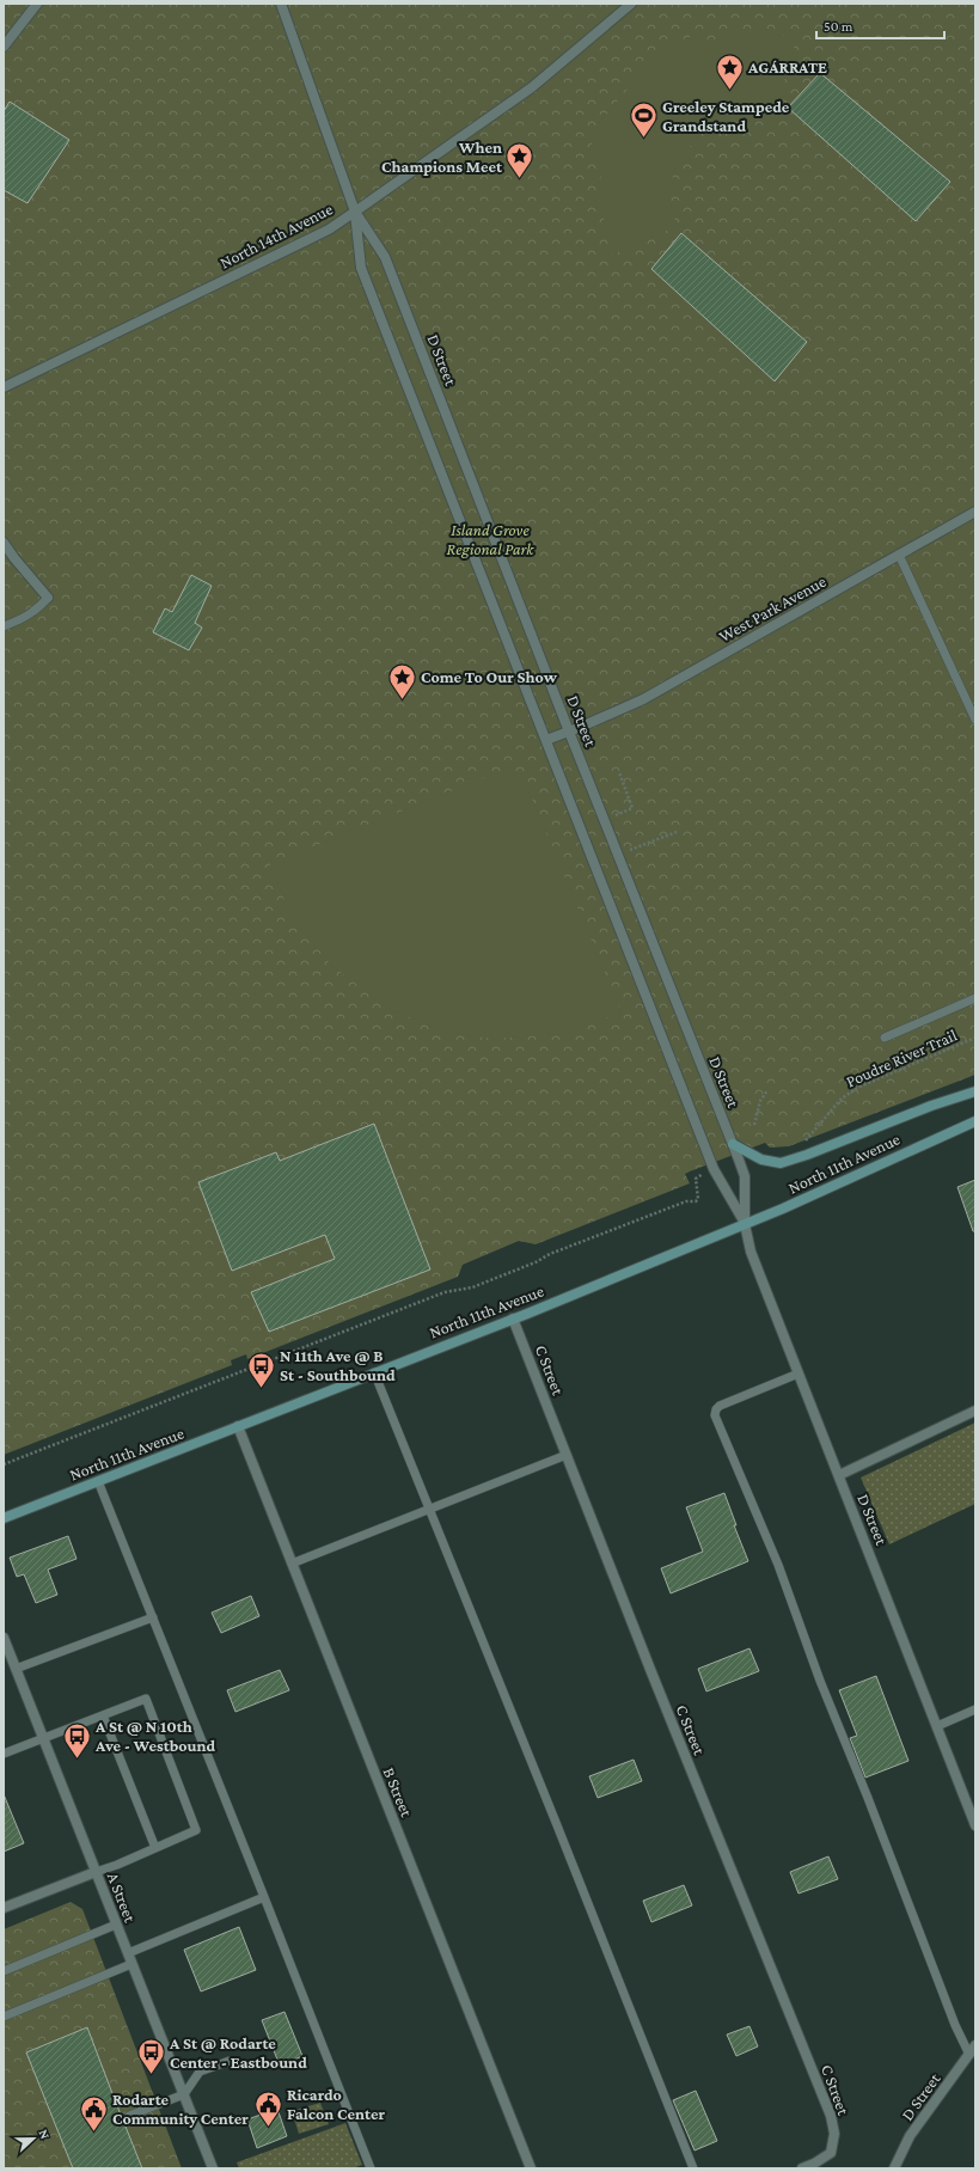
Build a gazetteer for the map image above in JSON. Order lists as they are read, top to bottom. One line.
{"streets":{"main road":["North 11th Avenue"],"street":["North 14th Avenue","D Street","West Park Avenue","C Street","B Street","A Street"],"path":["Poudre River Trail"]},"crossings":[["North 14th Avenue","D Street"],["D Street","West Park Avenue"],["D Street","North 11th Avenue"],["North 11th Avenue","C Street"],["North 11th Avenue","B Street"]],"parks":["Island Grove Regional Park"],"places":{"place":["AGÁRRATE","When Champions Meet","Come To Our Show"],"sports":["Greeley Stampede Grandstand"],"bus stop":["N 11th Ave @ B St - Southbound","A St @ N 10th Ave - Westbound","A St @ Rodarte Center - Eastbound"],"public building":["Ricardo Falcon Center","Rodarte Community Center"]},"scale_bar":"50 m","north":"right"}
